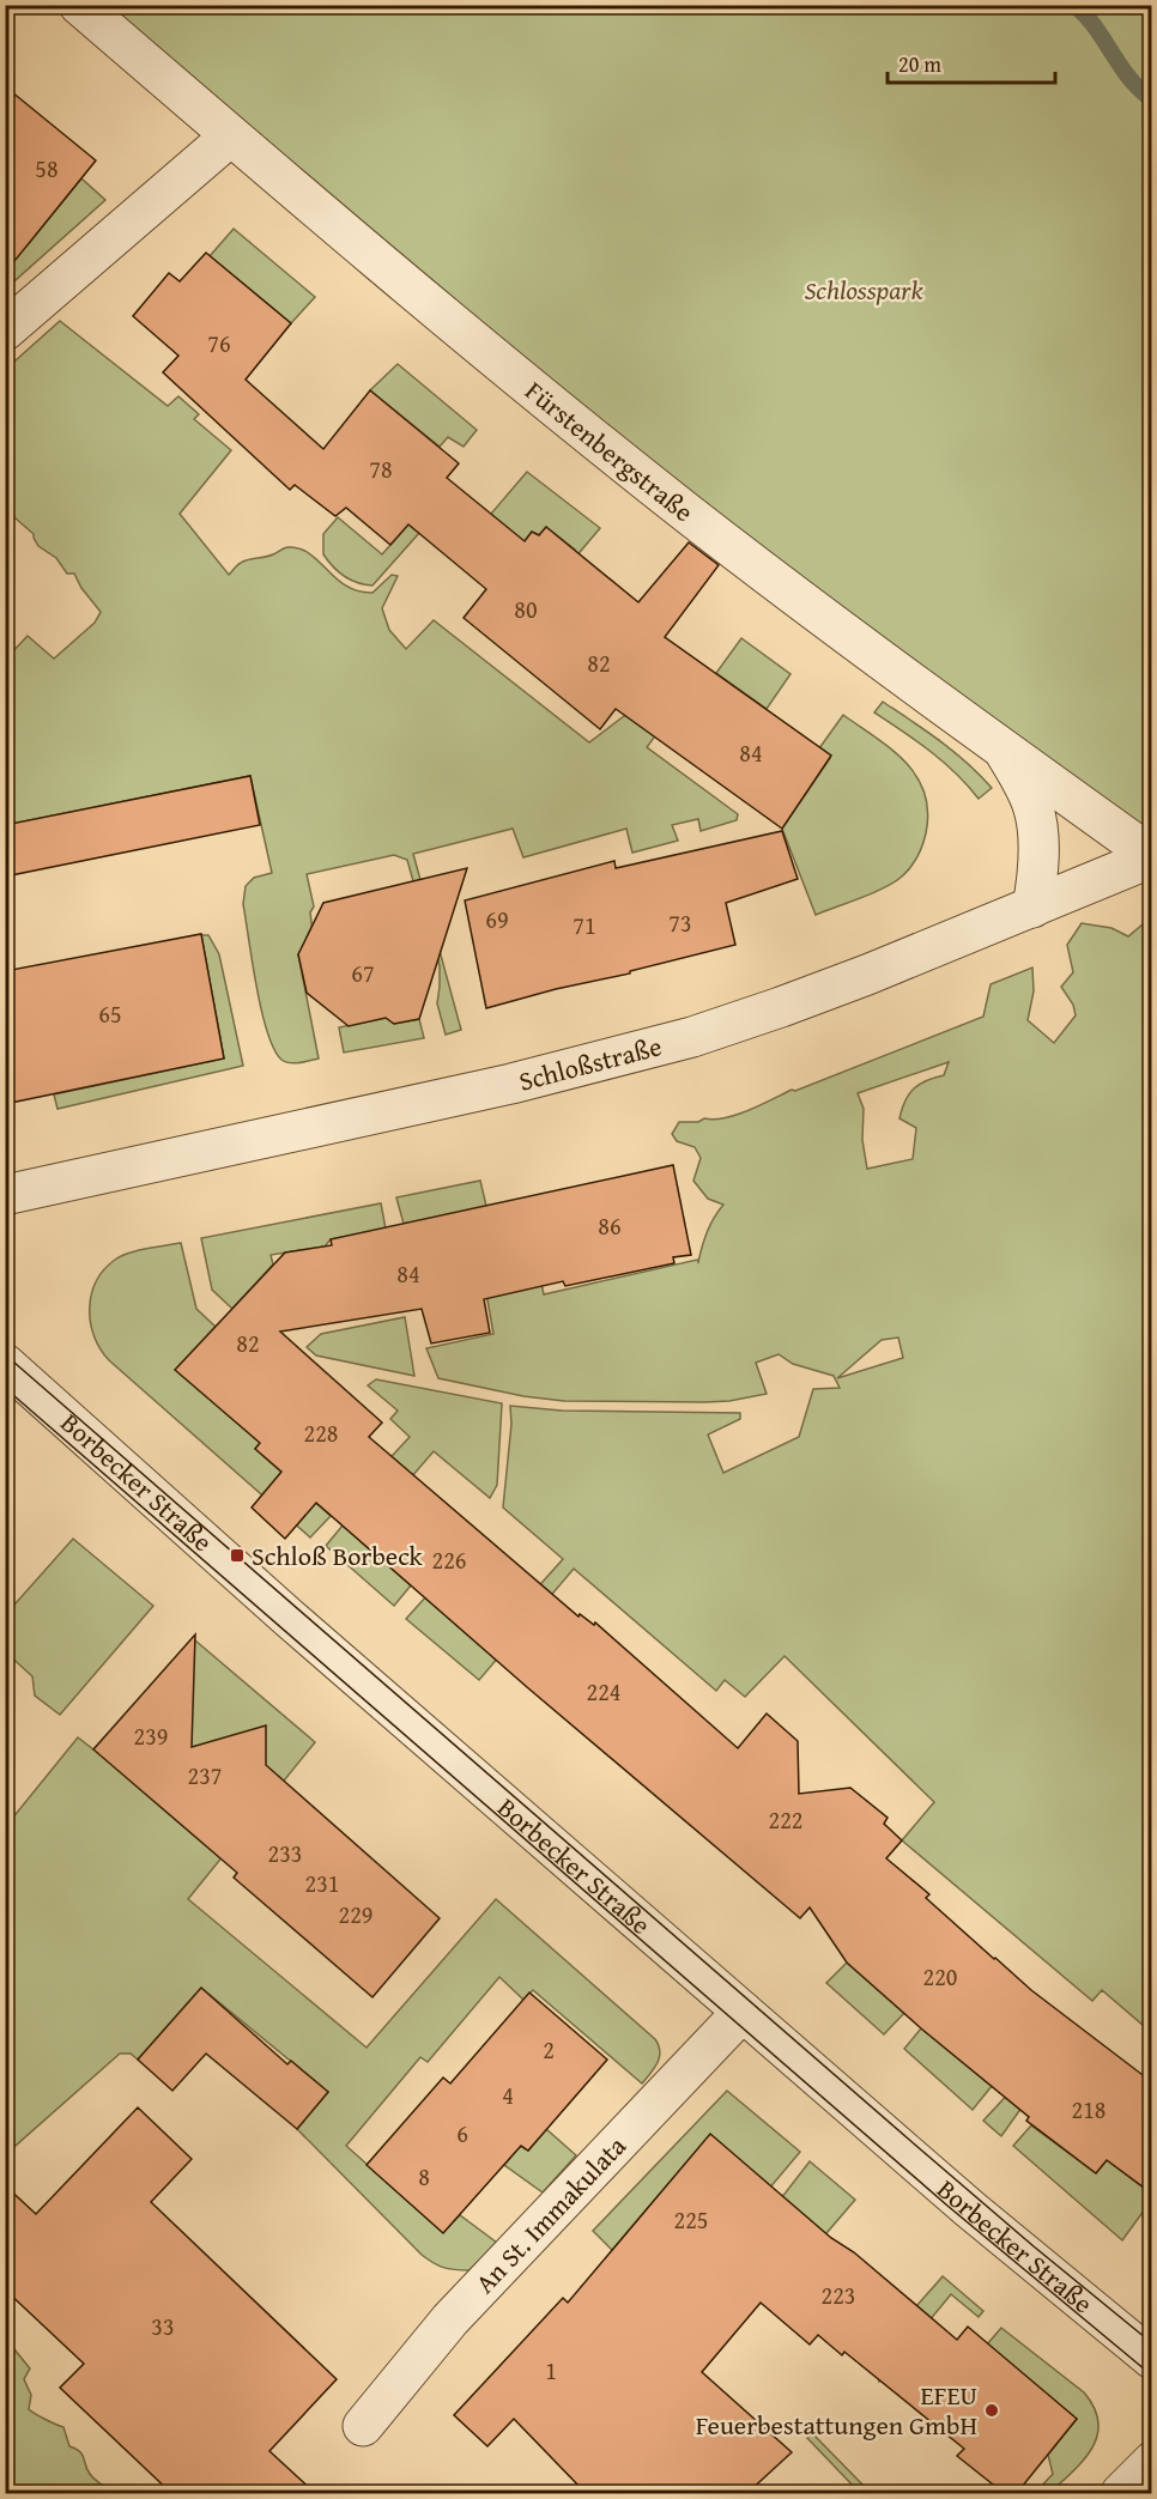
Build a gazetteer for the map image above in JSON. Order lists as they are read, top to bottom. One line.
{"streets":{"street":["Fürstenbergstraße","Schloßstraße","Borbecker Straße","An St. Immakulata"]},"crossings":[["Fürstenbergstraße","Schloßstraße"],["Borbecker Straße","An St. Immakulata"]],"parks":["Schlosspark"],"places":{"transit":["Schloß Borbeck"],"other":["EFEU Feuerbestattungen GmbH"]},"house_numbers":["58","76","78","80","82","84","69","73","71","67","65","86","84","82","228","226","224","239","237","222","233","231","229","220","2","4","218","6","8","225","223","33","1"],"scale_bar":"20 m"}
